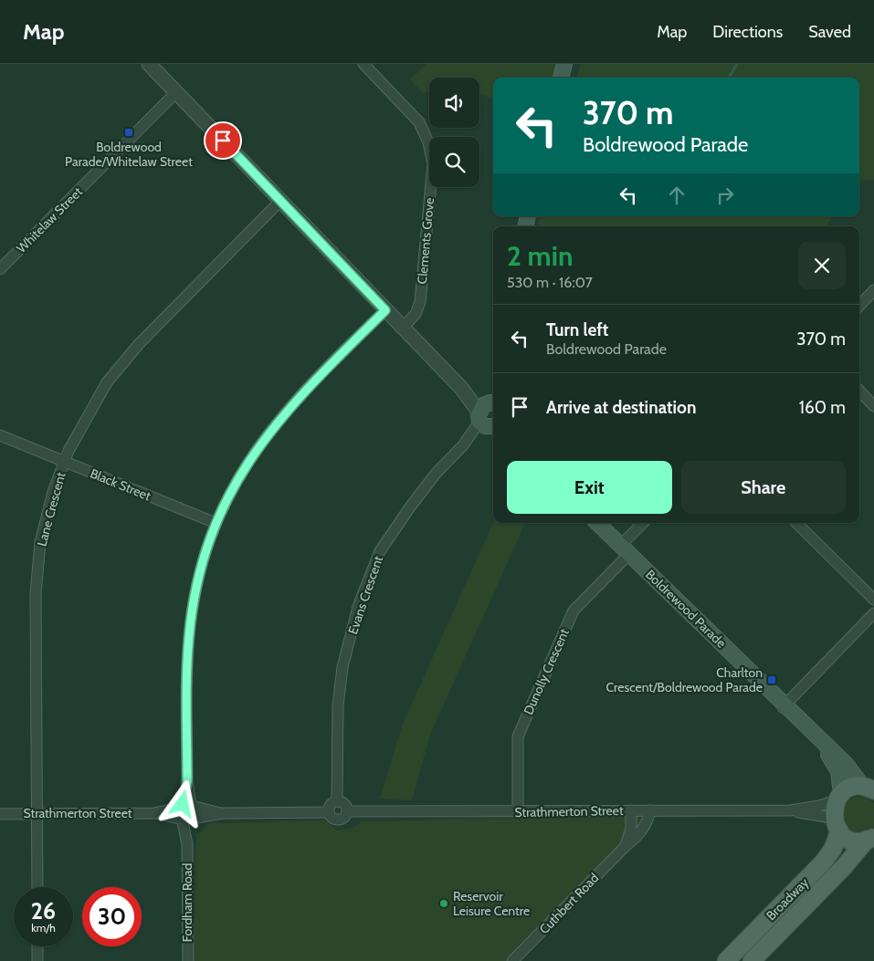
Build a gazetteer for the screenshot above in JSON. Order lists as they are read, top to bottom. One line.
{"streets":{"main road":["Boldrewood Parade","Broadway"],"street":["Whitelaw Street","Clements Grove","Black Street","Lane Crescent","Evans Crescent","Dunolly Crescent","Strathmerton Street","Fordham Road","Cuthbert Road"]},"crossings":[["Black Street","Lane Crescent"],["Black Street","Fordham Road"],["Lane Crescent","Strathmerton Street"],["Evans Crescent","Strathmerton Street"],["Boldrewood Parade","Dunolly Crescent"],["Boldrewood Parade","Strathmerton Street"],["Boldrewood Parade","Broadway"],["Dunolly Crescent","Strathmerton Street"],["Strathmerton Street","Broadway"],["Strathmerton Street","Fordham Road"],["Strathmerton Street","Cuthbert Road"]],"places":{"transit":["Boldrewood Parade/Whitelaw Street","Charlton Crescent/Boldrewood Parade"],"other":["Reservoir Leisure Centre"]},"page":{"header":"Map","nav":["Map","Directions","Saved"],"turn":["370 m","Boldrewood Parade"],"heading":["2 min","530 m · 16:07"],"list":[{"name":"Turn left","note":"Boldrewood Parade","value":"370 m"},{"name":"Arrive at destination","value":"160 m"}],"buttons":["Exit","Share"],"speed":"26 km/h","limit":"30"}}
